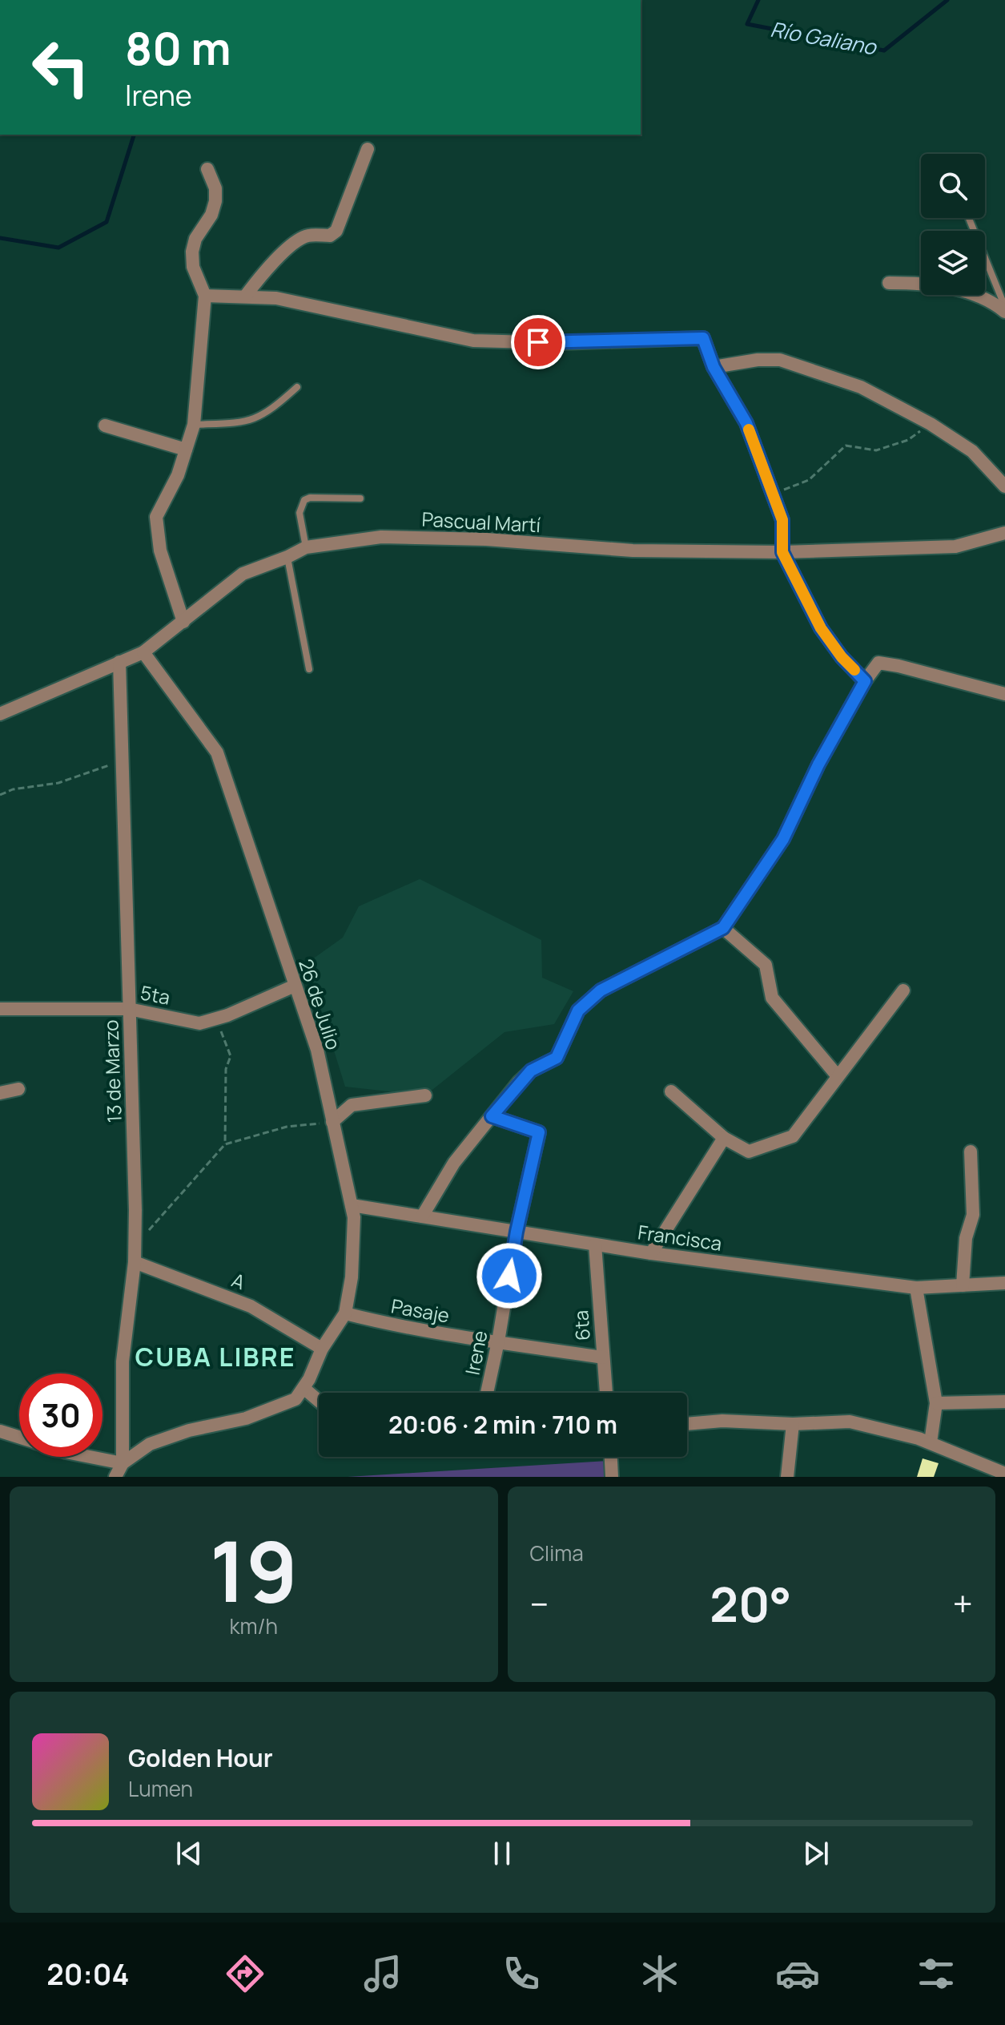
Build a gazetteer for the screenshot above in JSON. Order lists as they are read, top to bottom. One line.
{"streets":{"street":["Pascual Martí","5ta","26 de Julio","13 de Marzo","Francisca","A","Pasaje","6ta","Irene"]},"crossings":[["Pascual Martí","26 de Julio"],["Pascual Martí","13 de Marzo"],["5ta","26 de Julio"],["5ta","13 de Marzo"],["26 de Julio","Francisca"],["26 de Julio","A"],["26 de Julio","Pasaje"],["13 de Marzo","A"],["Francisca","6ta"],["Francisca","Irene"],["Pasaje","6ta"],["Pasaje","Irene"]],"districts":["CUBA LIBRE"],"water":["Río Galiano"],"page":{"turn":["80 m","Irene"],"limit":"30","trip":"20:06 · 2 min · 710 m","tile":[["19","km/h"],"Clima"],"heat":["−","20°","+"],"song":["Golden Hour","Lumen"],"tabs":"20:04"}}
